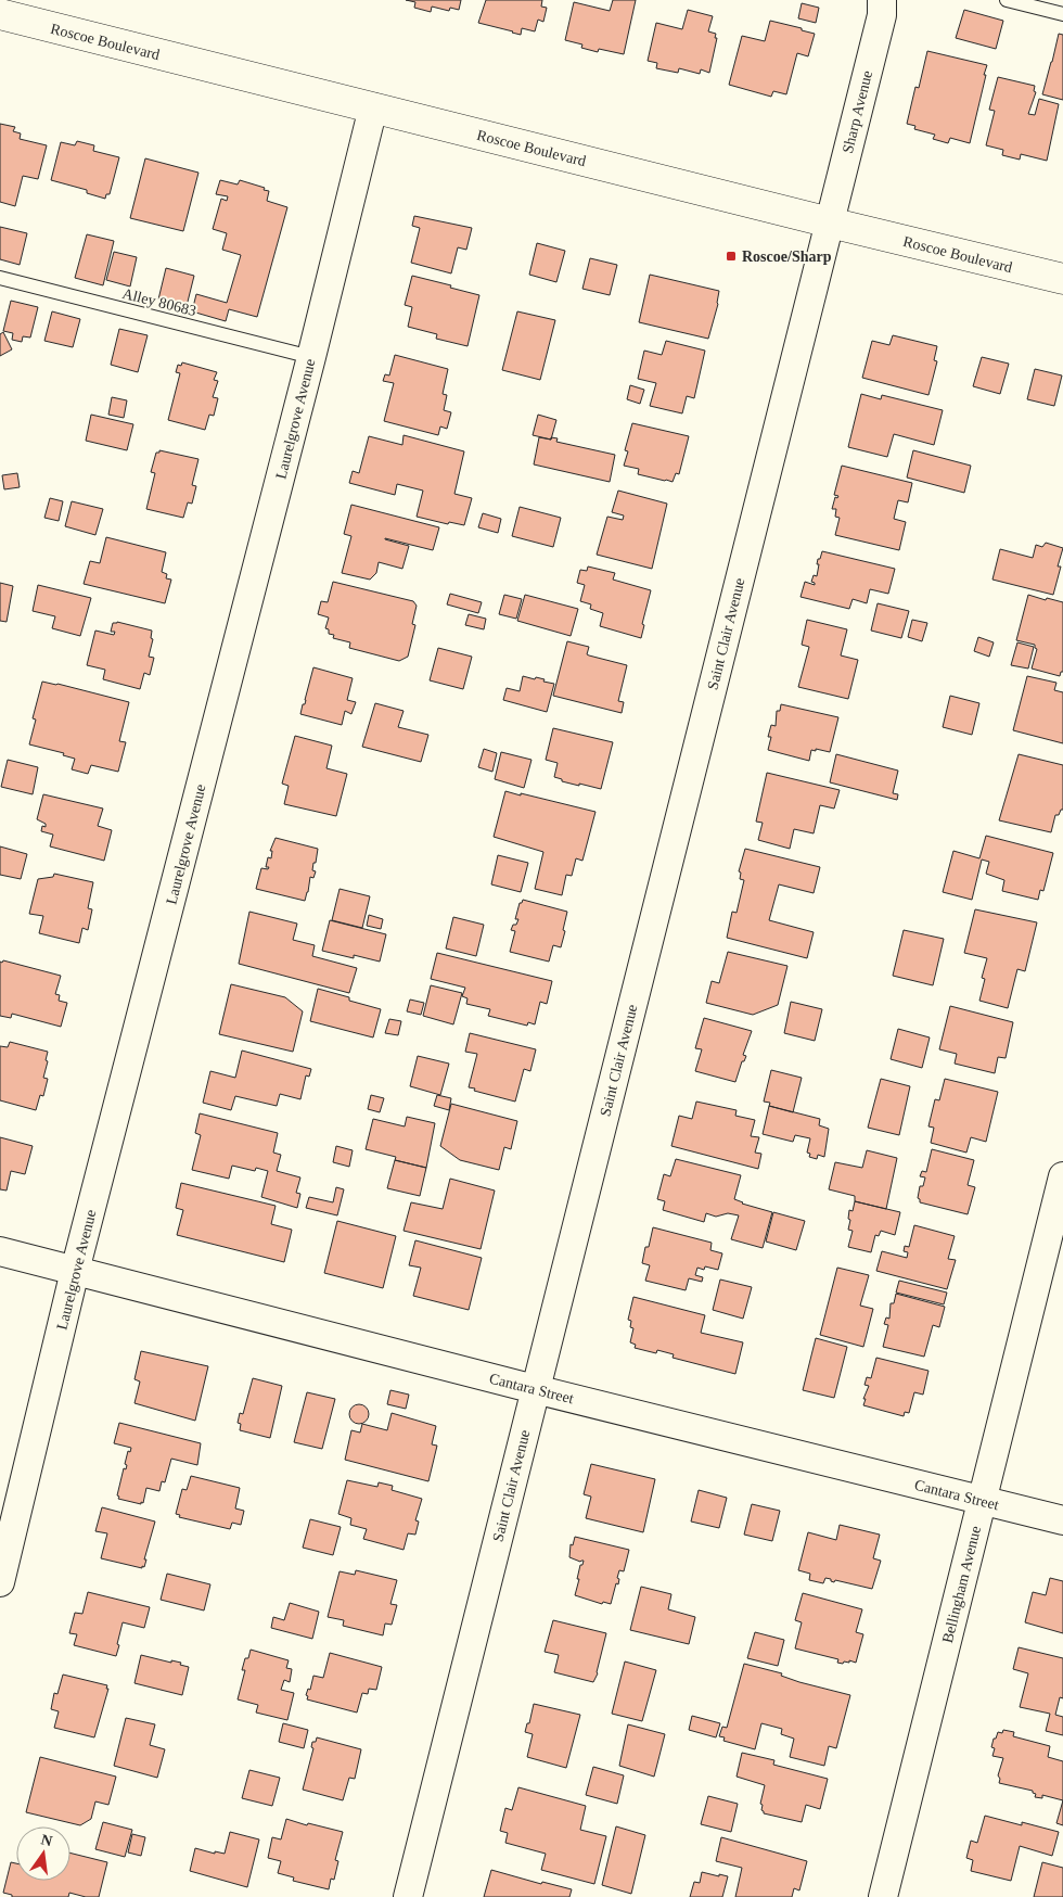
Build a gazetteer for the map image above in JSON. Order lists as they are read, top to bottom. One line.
{"streets":{"main road":["Roscoe Boulevard"],"street":["Sharp Avenue","Laurelgrove Avenue","Saint Clair Avenue","Cantara Street","Bellingham Avenue"],"lane":["Alley 80683"]},"crossings":[["Roscoe Boulevard","Sharp Avenue"],["Roscoe Boulevard","Laurelgrove Avenue"],["Roscoe Boulevard","Saint Clair Avenue"],["Sharp Avenue","Saint Clair Avenue"],["Alley 80683","Laurelgrove Avenue"],["Laurelgrove Avenue","Cantara Street"],["Saint Clair Avenue","Cantara Street"],["Cantara Street","Bellingham Avenue"]],"places":{"transit":["Roscoe/Sharp"]},"north":"top"}
